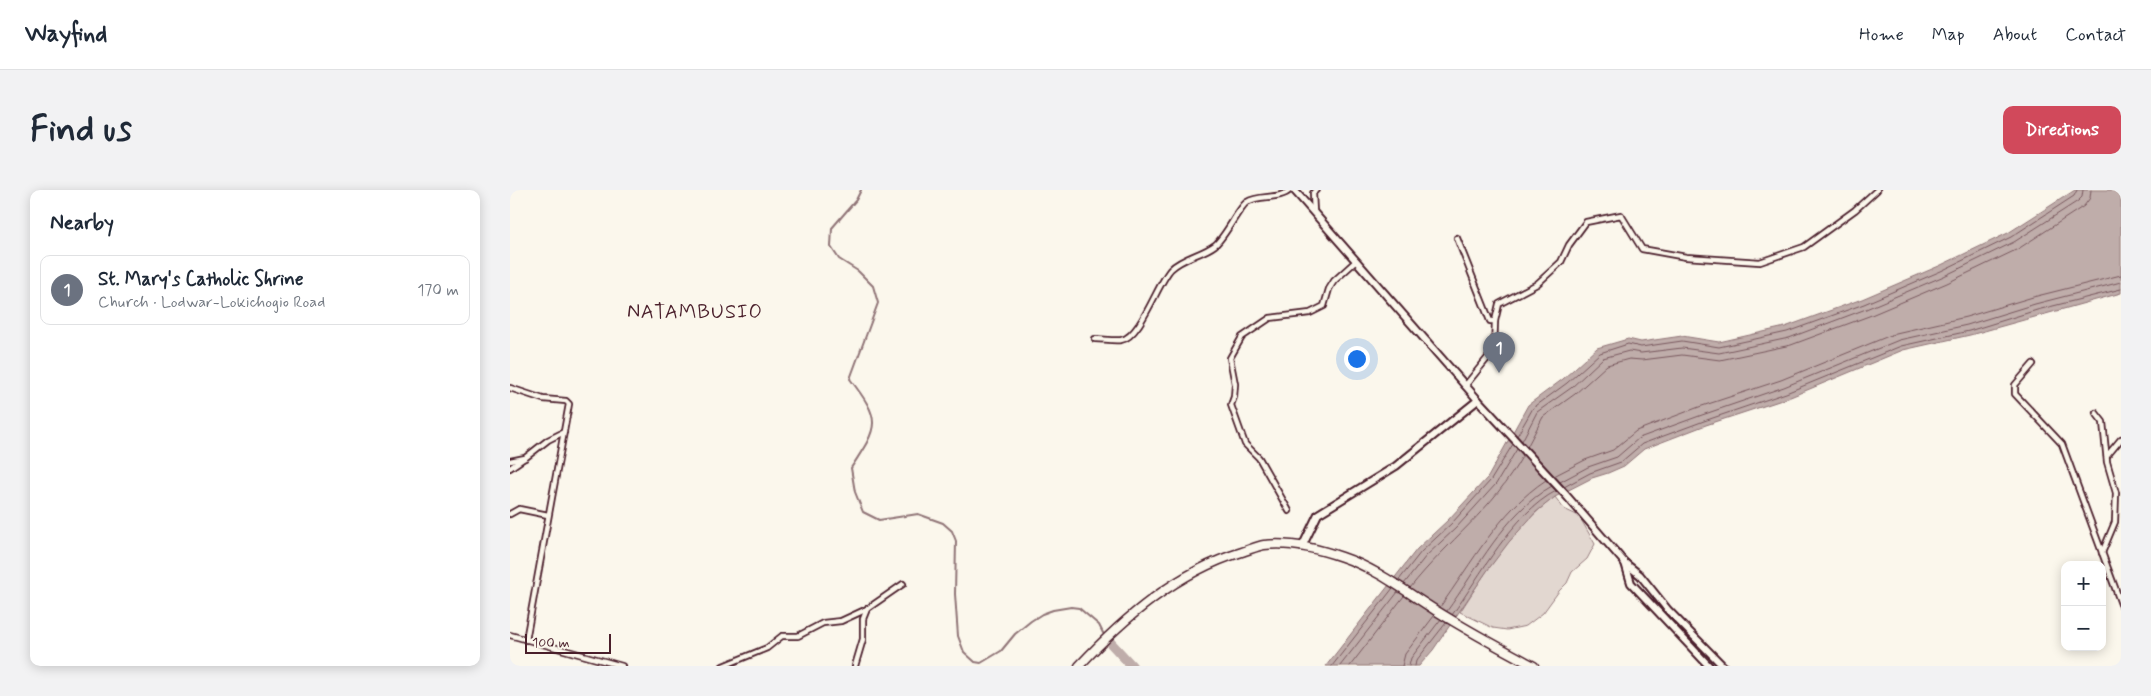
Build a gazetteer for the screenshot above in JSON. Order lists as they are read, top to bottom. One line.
{"districts":["NATAMBUSIO"],"scale_bar":"100 m","page":{"header":"Wayfind","nav":["Home","Map","About","Contact"],"buttons":"Directions","title":"Find us","heading":"Nearby","list":[{"mark":"1","name":"St. Mary's Catholic Shrine","note":"Church · Lodwar-Lokichogio Road","value":"170 m"}],"pins":"1","map_buttons":["+","−"],"scale":"100 m"}}
